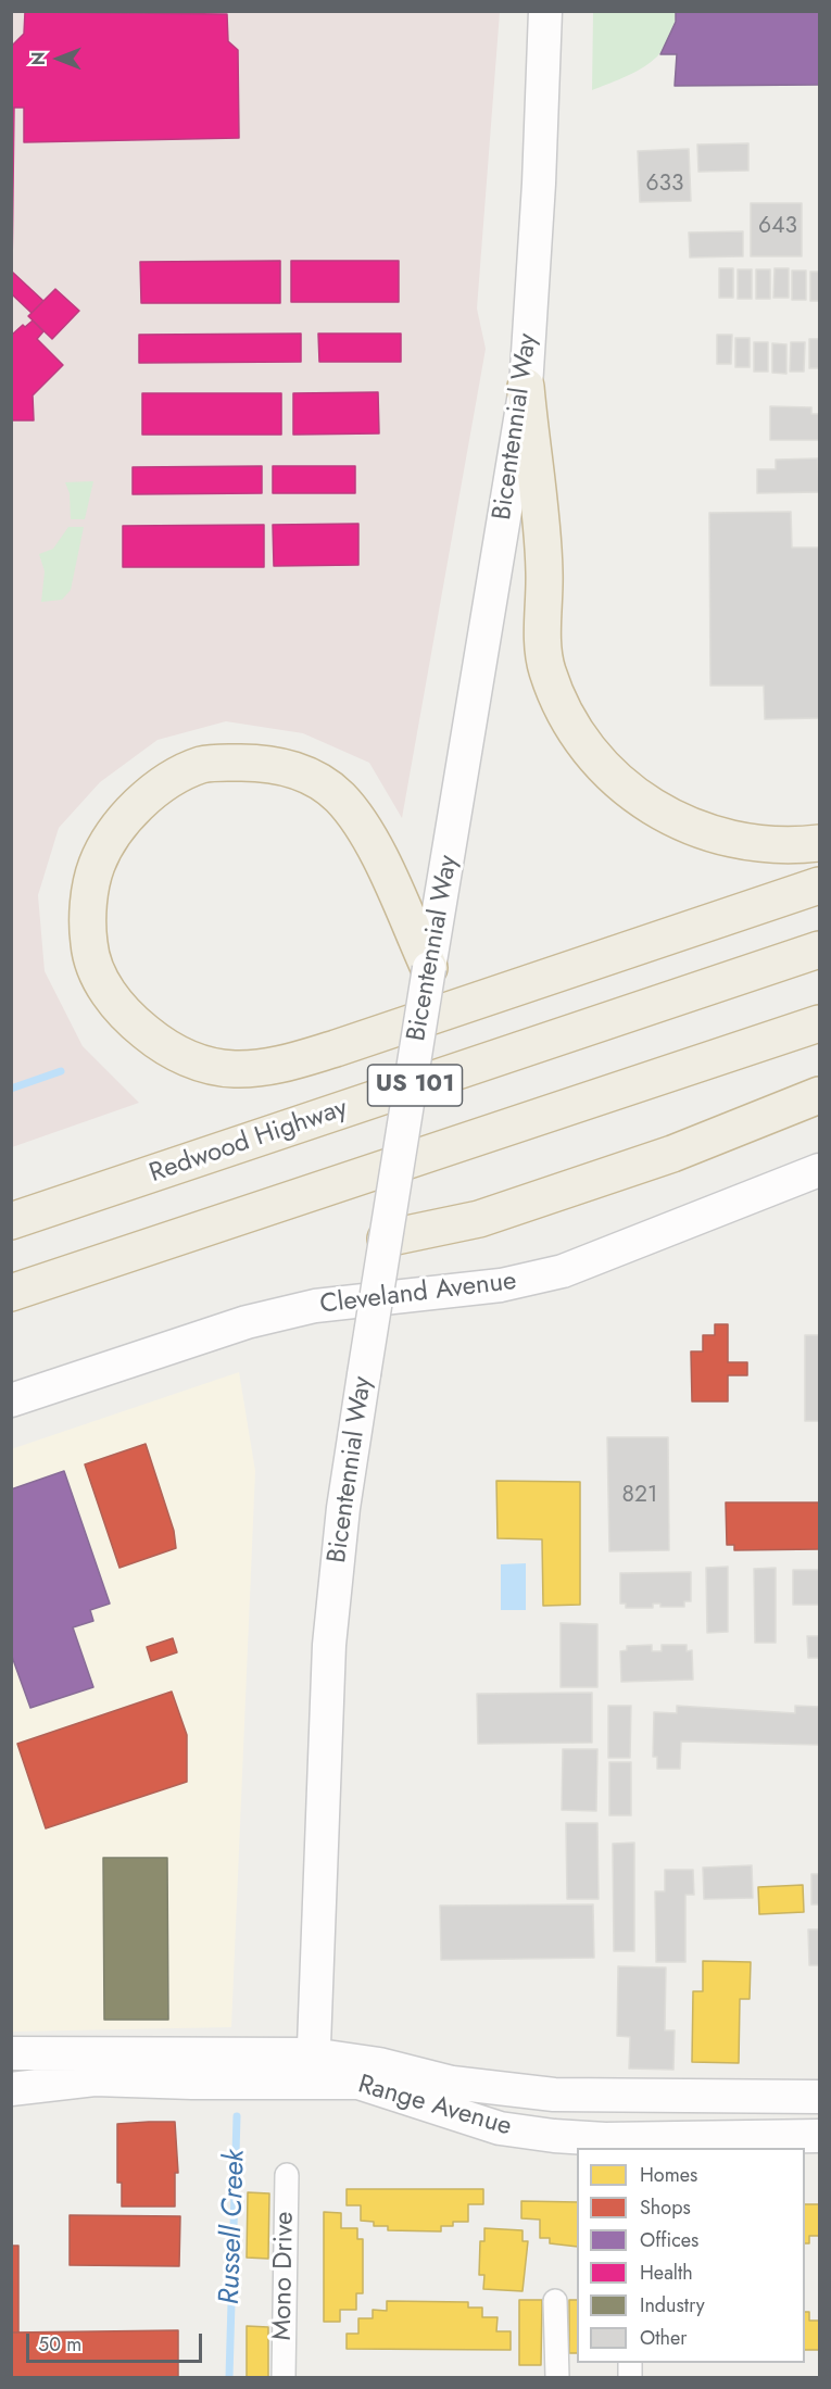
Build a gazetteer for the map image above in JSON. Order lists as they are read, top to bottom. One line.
{"streets":{"highway":["US 101","Redwood Highway"],"main road":["Bicentennial Way","Cleveland Avenue","Range Avenue"],"street":["Mono Drive"]},"crossings":[["Bicentennial Way","Range Avenue"]],"water":["Russell Creek"],"house_numbers":["633","643","821"],"legend":["Homes","Shops","Offices","Health","Industry","Other"],"scale_bar":"50 m","north":"left"}
